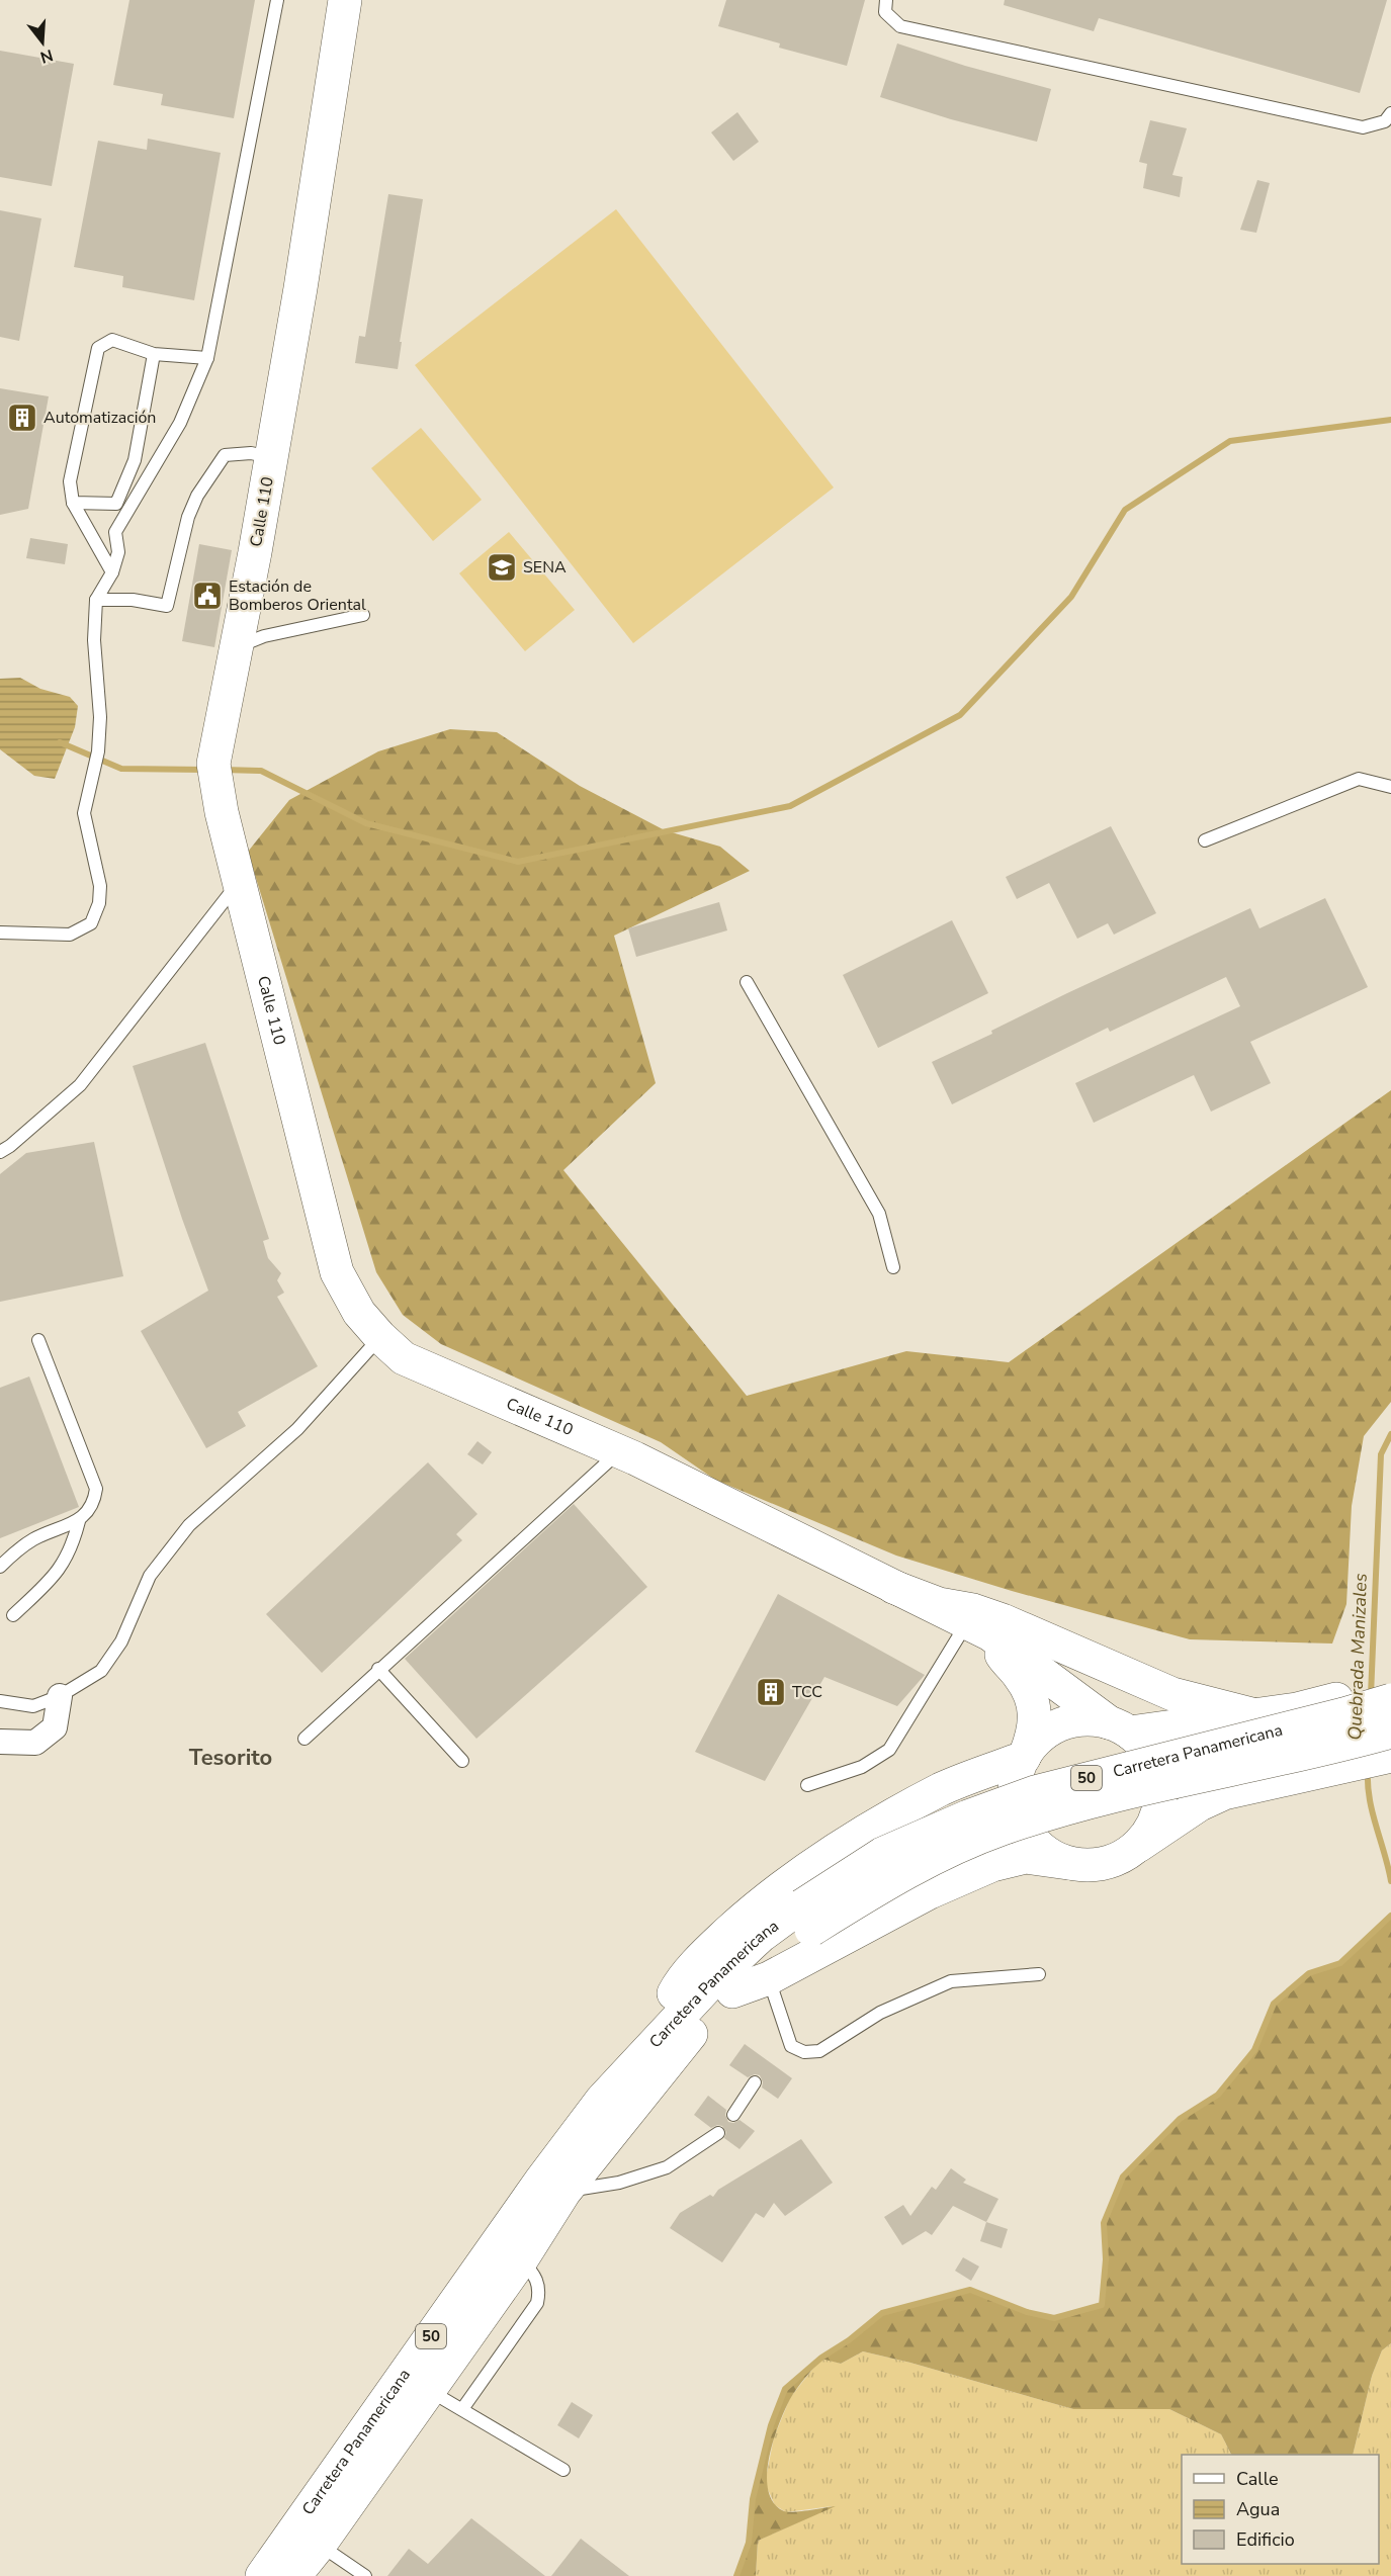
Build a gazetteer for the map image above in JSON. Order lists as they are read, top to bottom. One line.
{"streets":{"main road":["Calle 110","Carretera Panamericana","50"]},"districts":["Tesorito"],"water":["Quebrada Manizales"],"places":{"building":["Automatización","TCC"],"school or university":["SENA"],"public building":["Estación de Bomberos Oriental"]},"legend":["Calle","Agua","Edificio"],"north":"bottom"}
